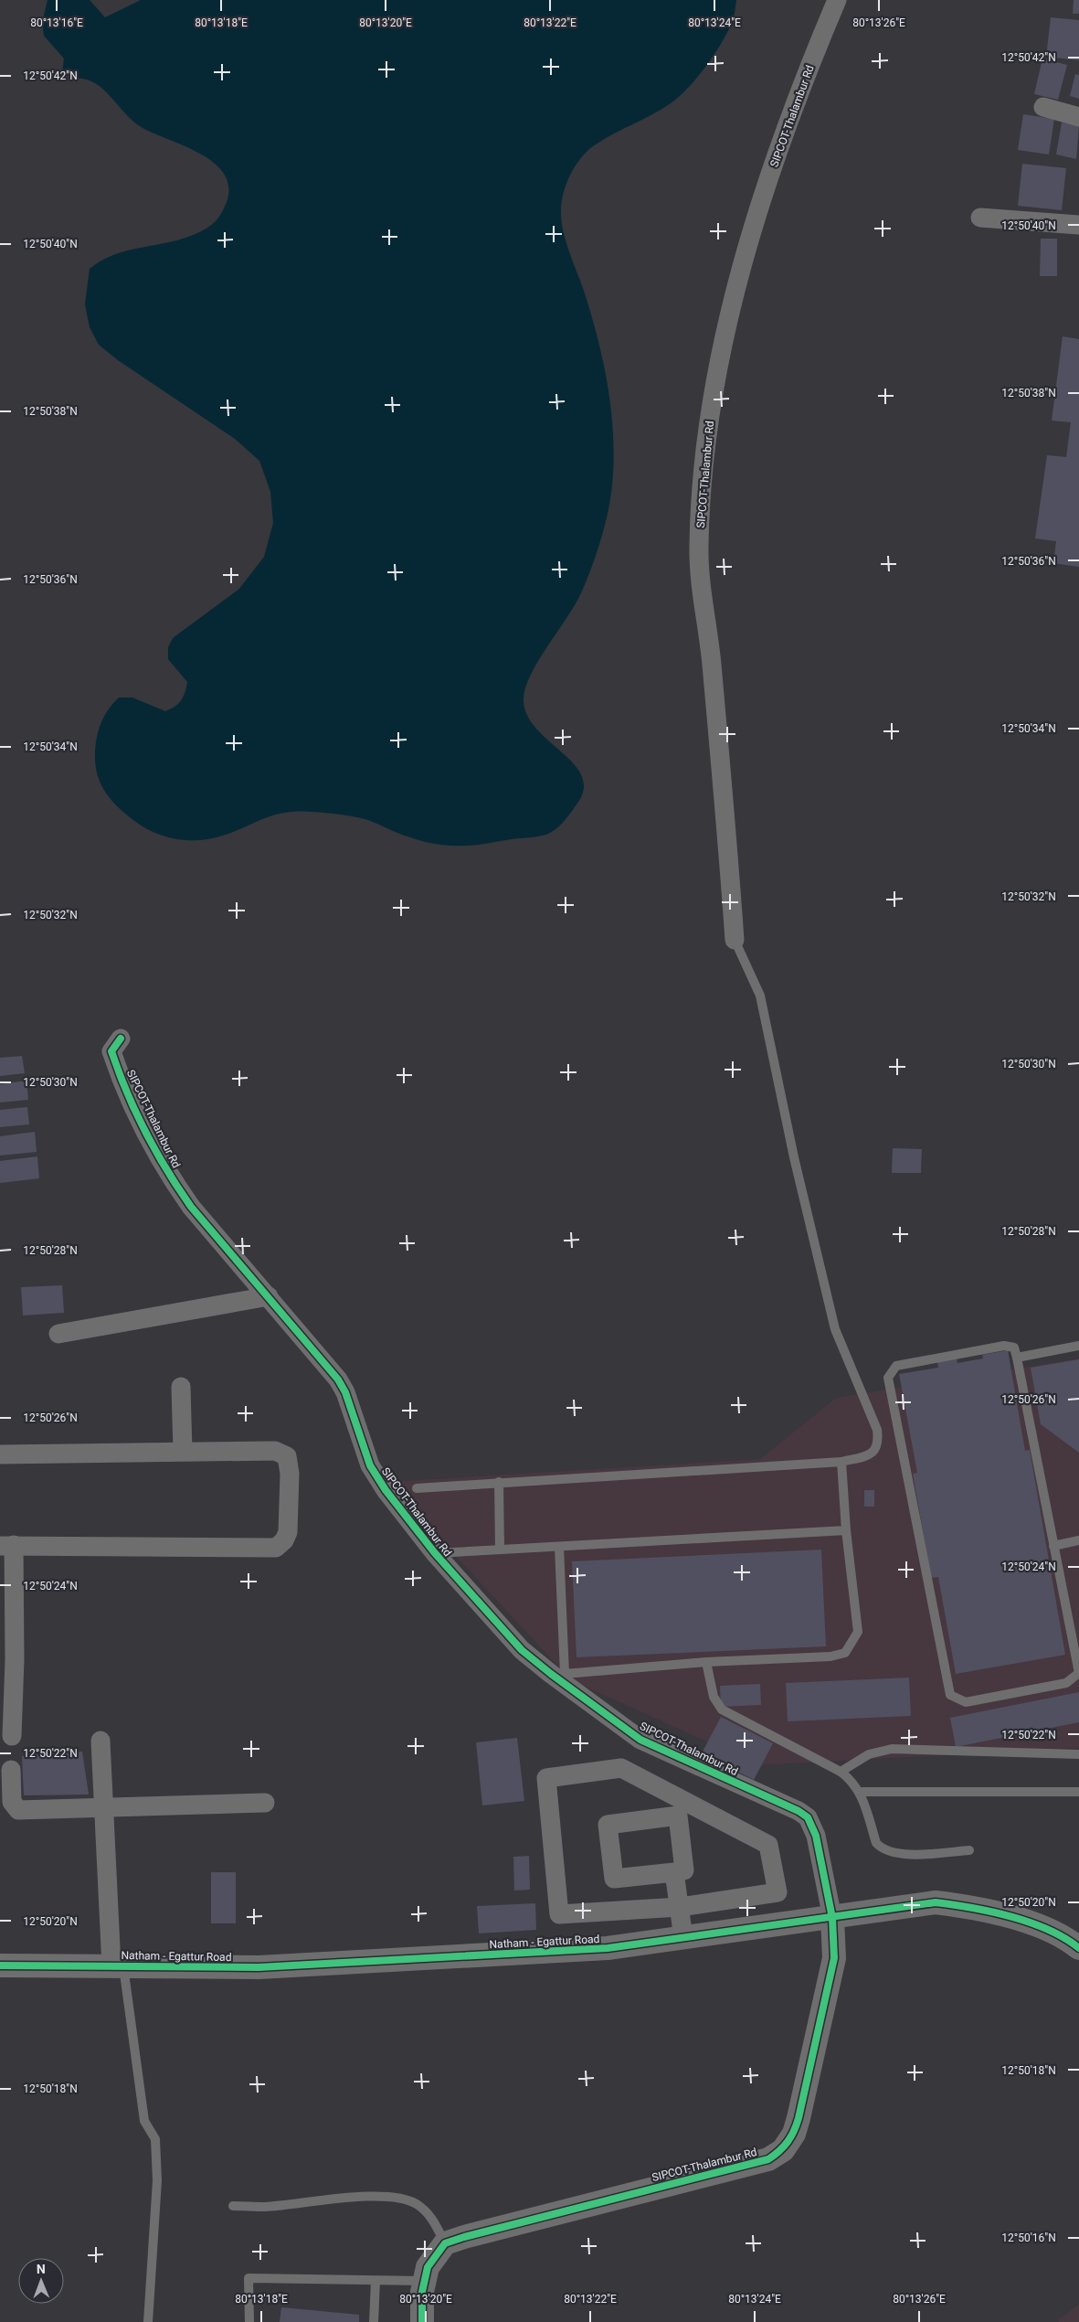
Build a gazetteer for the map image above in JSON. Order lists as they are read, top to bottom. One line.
{"streets":{"street":["SIPCOT-Thalambur Rd","Natham - Egattur Road"]},"crossings":[["SIPCOT-Thalambur Rd","Natham - Egattur Road"]],"north":"top","coordinates":["80°13'16\"E","80°13'18\"E","80°13'20\"E","80°13'22\"E","80°13'24\"E","80°13'26\"E","12°50'42\"N","12°50'40\"N","12°50'38\"N","12°50'36\"N","12°50'34\"N","12°50'32\"N","12°50'30\"N","12°50'28\"N","12°50'26\"N","12°50'24\"N","12°50'22\"N","12°50'20\"N","12°50'18\"N","12°50'16\"N"]}
